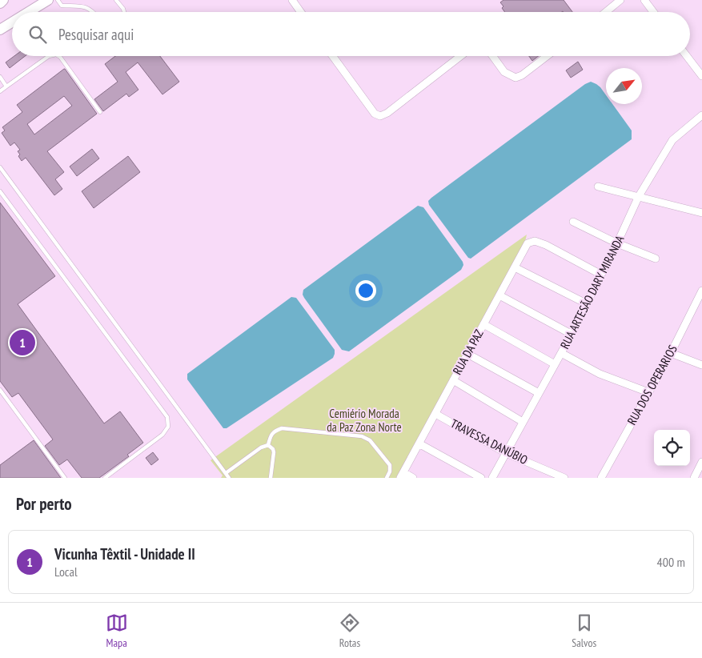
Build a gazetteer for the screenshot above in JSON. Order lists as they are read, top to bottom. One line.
{"streets":{"street":["RUA ARTESÃO DARY MIRANDA","RUA DA PAZ","RUA DOS OPERARIOS","TRAVESSA DANÚBIO"]},"crossings":[["RUA ARTESÃO DARY MIRANDA","RUA DA PAZ"],["RUA ARTESÃO DARY MIRANDA","TRAVESSA DANÚBIO"],["RUA DA PAZ","TRAVESSA DANÚBIO"]],"parks":["Cemiério Morada da Paz Zona Norte"],"north":"top right","page":{"search":"Pesquisar aqui","pins":"1","heading":"Por perto","list":[{"mark":"1","name":"Vicunha Têxtil - Unidade II","note":"Local","value":"400 m"}],"nav":["Mapa","Rotas","Salvos"]}}
